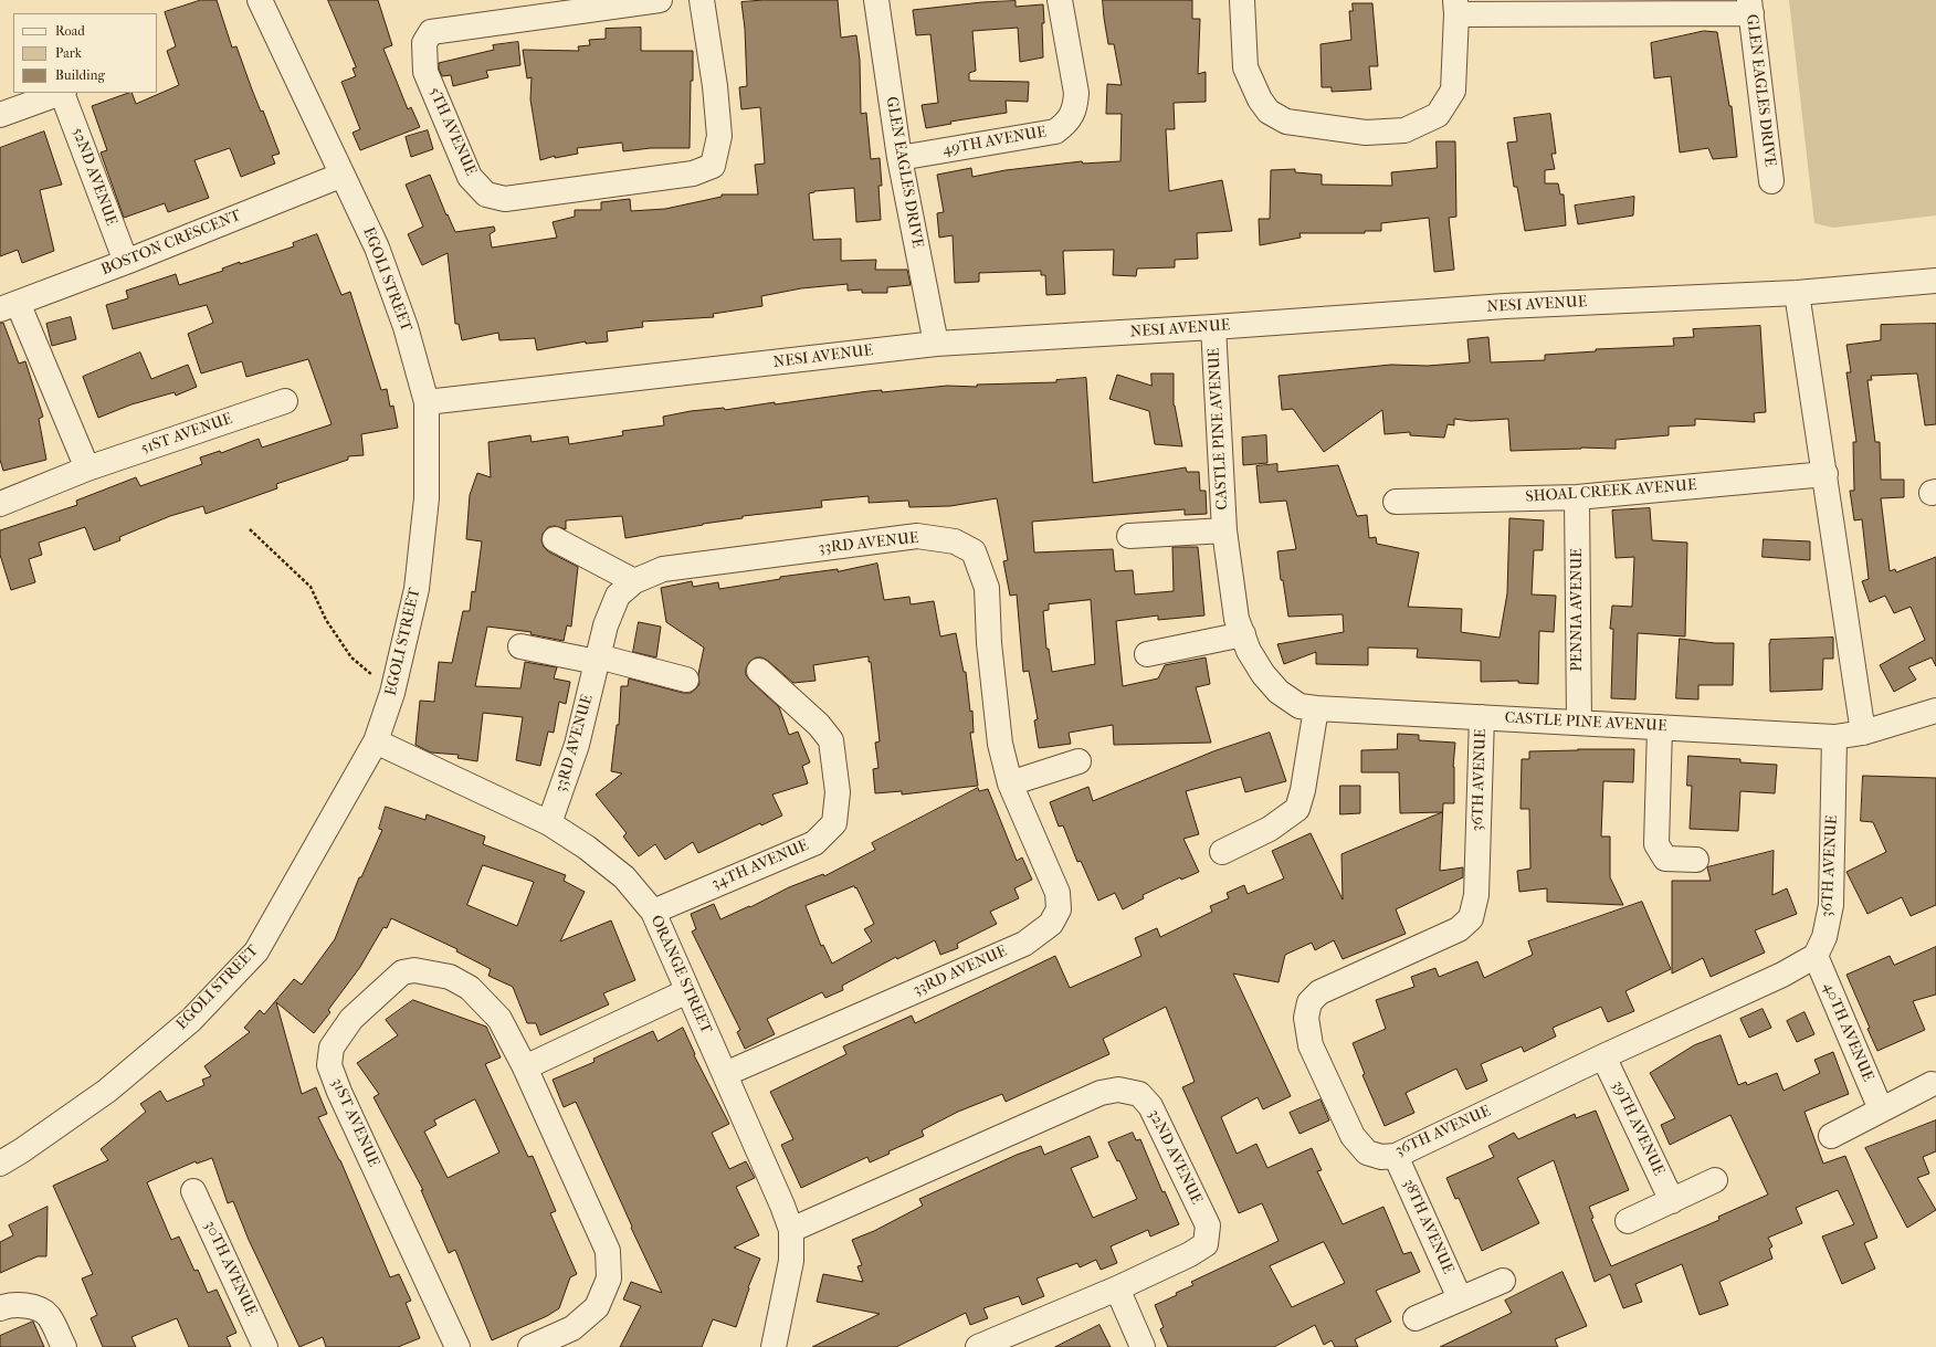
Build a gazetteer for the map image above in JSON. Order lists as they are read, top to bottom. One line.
{"streets":{"street":["GLEN EAGLES DRIVE","5TH AVENUE","49TH AVENUE","52ND AVENUE","BOSTON CRESCENT","EGOLI STREET","NESI AVENUE","CASTLE PINE AVENUE","51ST AVENUE","SHOAL CREEK AVENUE","33RD AVENUE","PENNIA AVENUE","36TH AVENUE","34TH AVENUE","ORANGE STREET","40TH AVENUE","31ST AVENUE","39TH AVENUE","32ND AVENUE","38TH AVENUE","30TH AVENUE"]},"crossings":[["GLEN EAGLES DRIVE","49TH AVENUE"],["GLEN EAGLES DRIVE","NESI AVENUE"],["52ND AVENUE","BOSTON CRESCENT"],["BOSTON CRESCENT","EGOLI STREET"],["EGOLI STREET","NESI AVENUE"],["EGOLI STREET","ORANGE STREET"],["NESI AVENUE","CASTLE PINE AVENUE"],["CASTLE PINE AVENUE","PENNIA AVENUE"],["CASTLE PINE AVENUE","36TH AVENUE"],["SHOAL CREEK AVENUE","PENNIA AVENUE"],["33RD AVENUE","ORANGE STREET"],["36TH AVENUE","40TH AVENUE"],["36TH AVENUE","39TH AVENUE"],["36TH AVENUE","38TH AVENUE"],["34TH AVENUE","ORANGE STREET"],["ORANGE STREET","32ND AVENUE"]],"legend":["Road","Park","Building"]}
